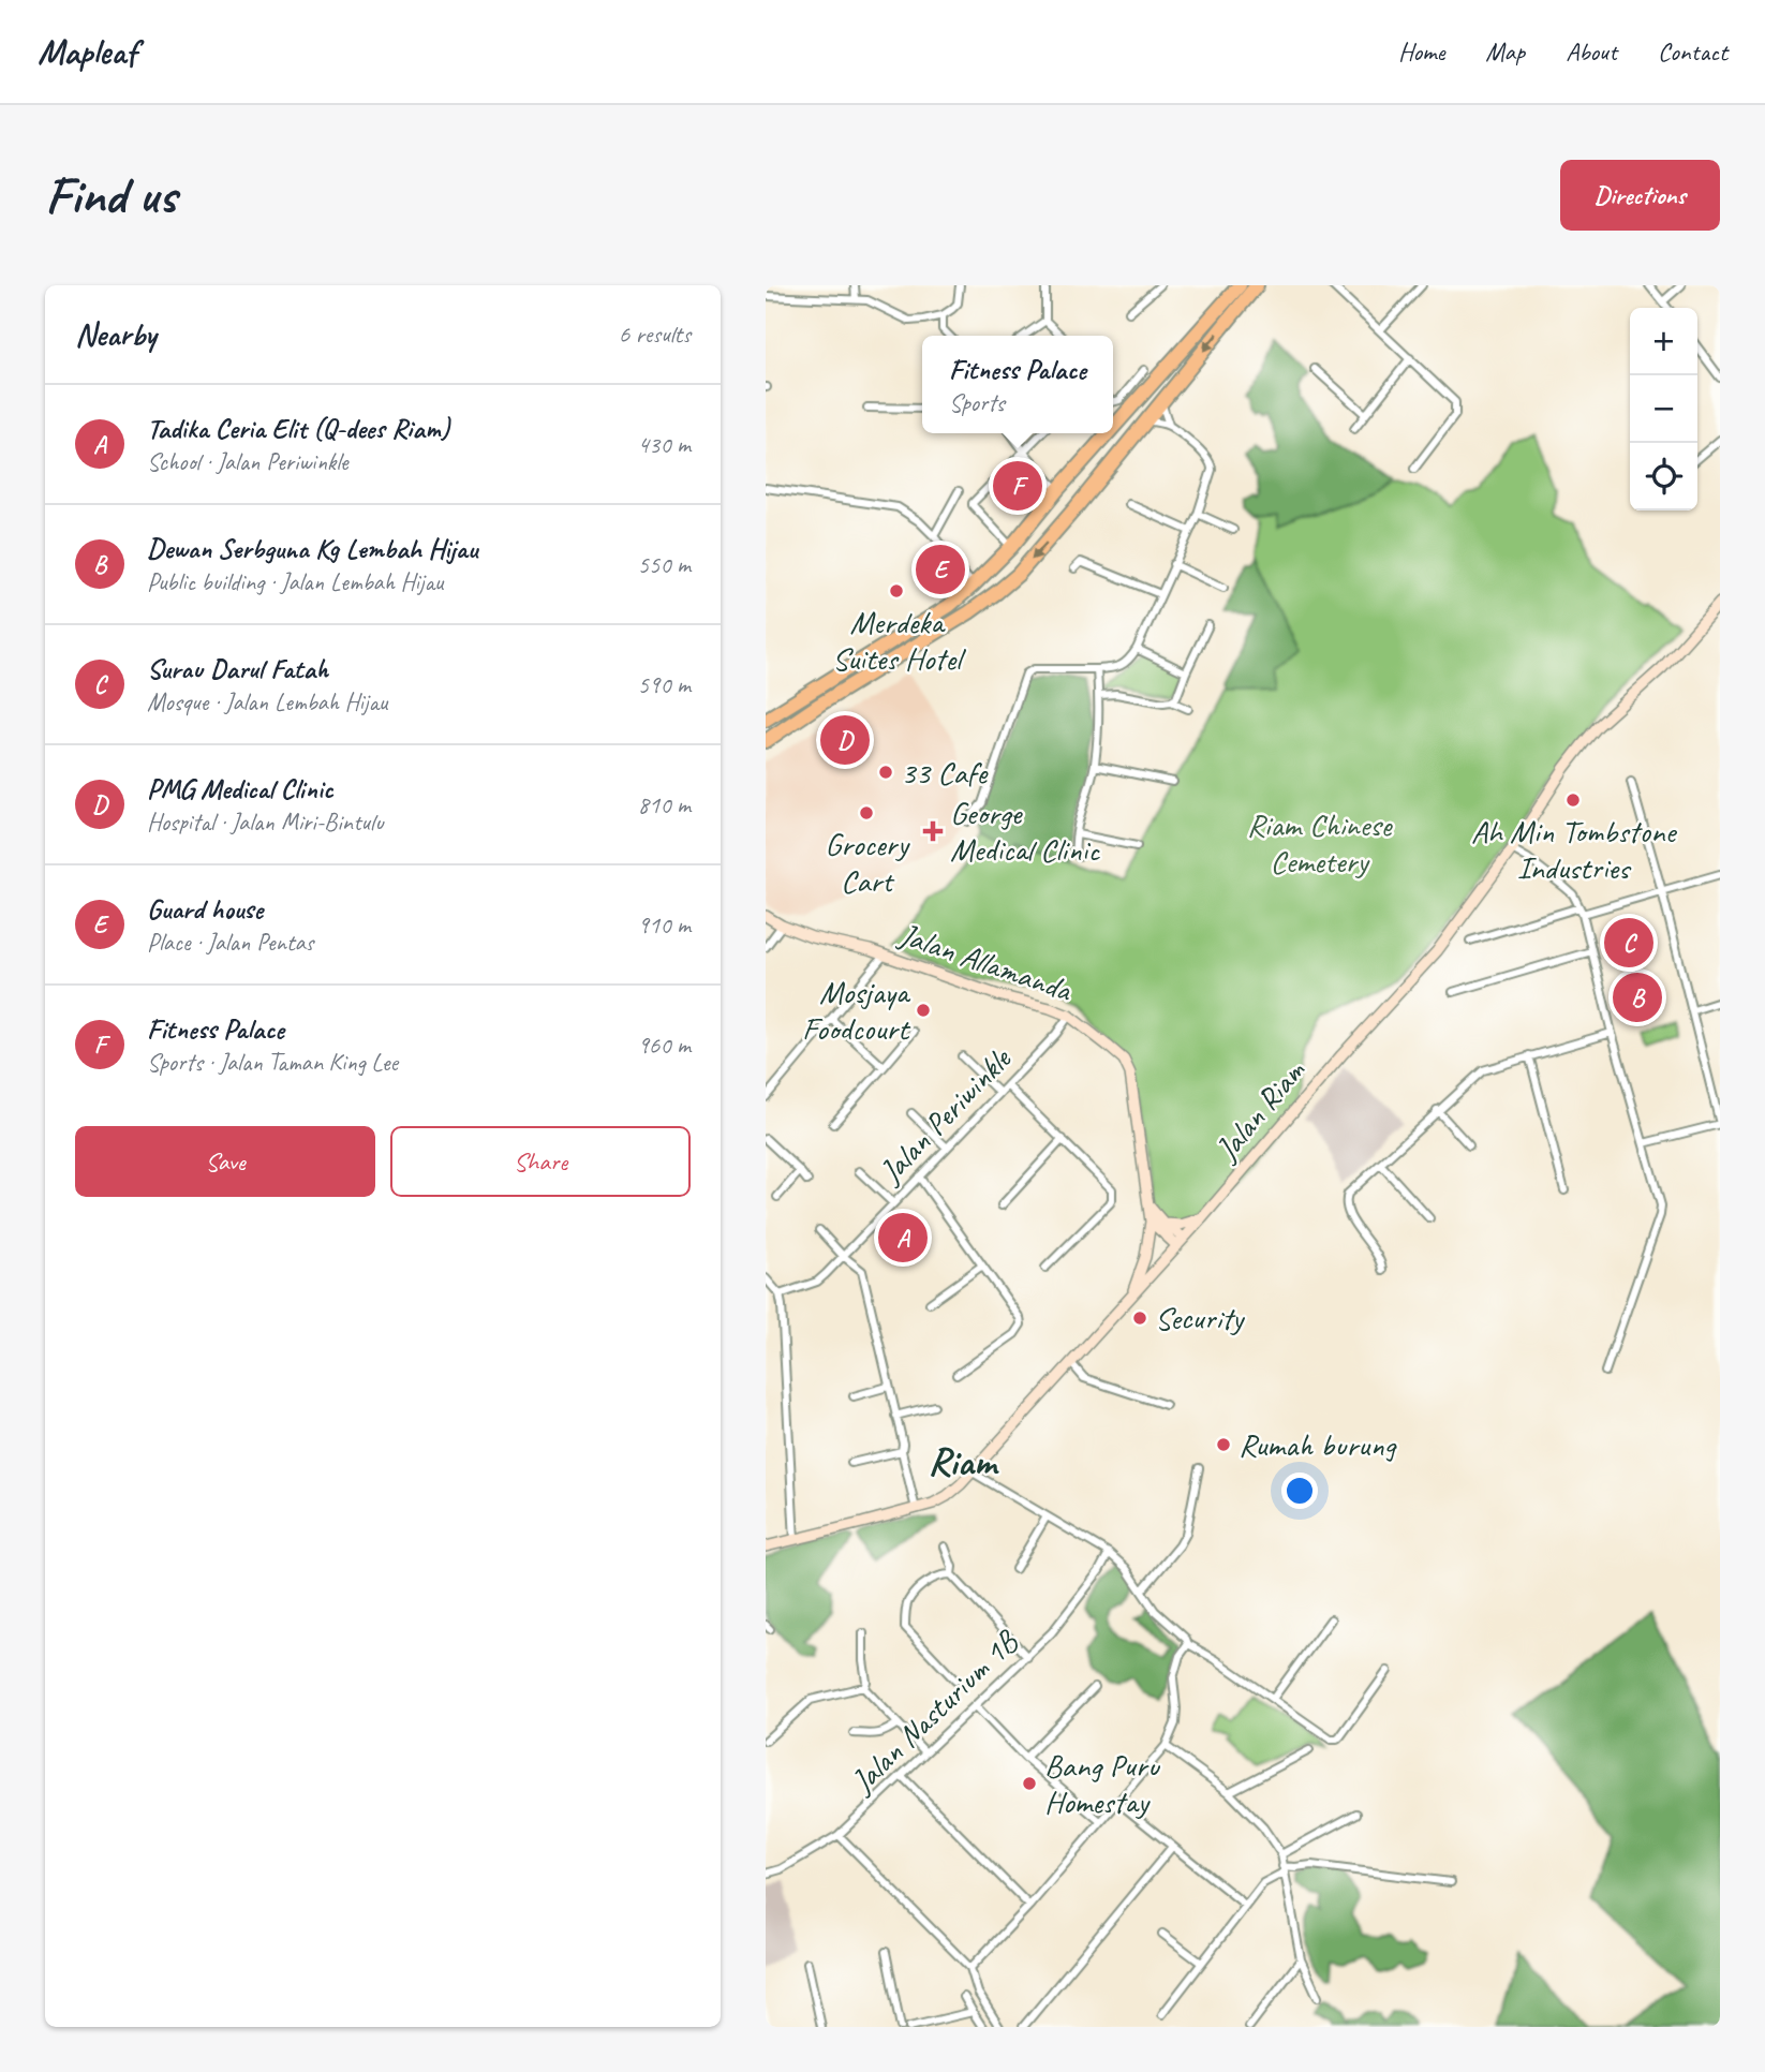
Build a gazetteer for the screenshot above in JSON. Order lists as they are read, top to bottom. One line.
{"streets":{"main road":["Jalan Allamanda","Jalan Riam"],"street":["Jalan Periwinkle","Jalan Nasturium 1B"]},"crossings":[["Jalan Allamanda","Jalan Riam"],["Jalan Allamanda","Jalan Periwinkle"]],"districts":["Riam"],"parks":["Riam Chinese Cemetery"],"places":{"other":["Merdeka Suites Hotel","33 Cafe","Ah Min Tombstone Industries","Grocery Cart","Mosjaya Foodcourt","Security","Rumah burung","Bang Puru Homestay"],"health":["George Medical Clinic"]},"page":{"header":"Mapleaf","nav":["Home","Map","About","Contact"],"buttons":["Directions",["Save","Share"]],"title":"Find us","heading":["Nearby","6 results"],"map_buttons":["+","−"],"popup":["Fitness Palace","Sports"],"list":[{"mark":"A","name":"Tadika Ceria Elit (Q-dees Riam)","note":"School · Jalan Periwinkle","value":"430 m"},{"mark":"B","name":"Dewan Serbguna Kg Lembah Hijau","note":"Public building · Jalan Lembah Hijau","value":"550 m"},{"mark":"C","name":"Surau Darul Fatah","note":"Mosque · Jalan Lembah Hijau","value":"590 m"},{"mark":"D","name":"PMG Medical Clinic","note":"Hospital · Jalan Miri-Bintulu","value":"810 m"},{"mark":"E","name":"Guard house","note":"Place · Jalan Pentas","value":"910 m"},{"mark":"F","name":"Fitness Palace","note":"Sports · Jalan Taman King Lee","value":"960 m"}],"pins":["F","E","D","C","B","A"]}}
